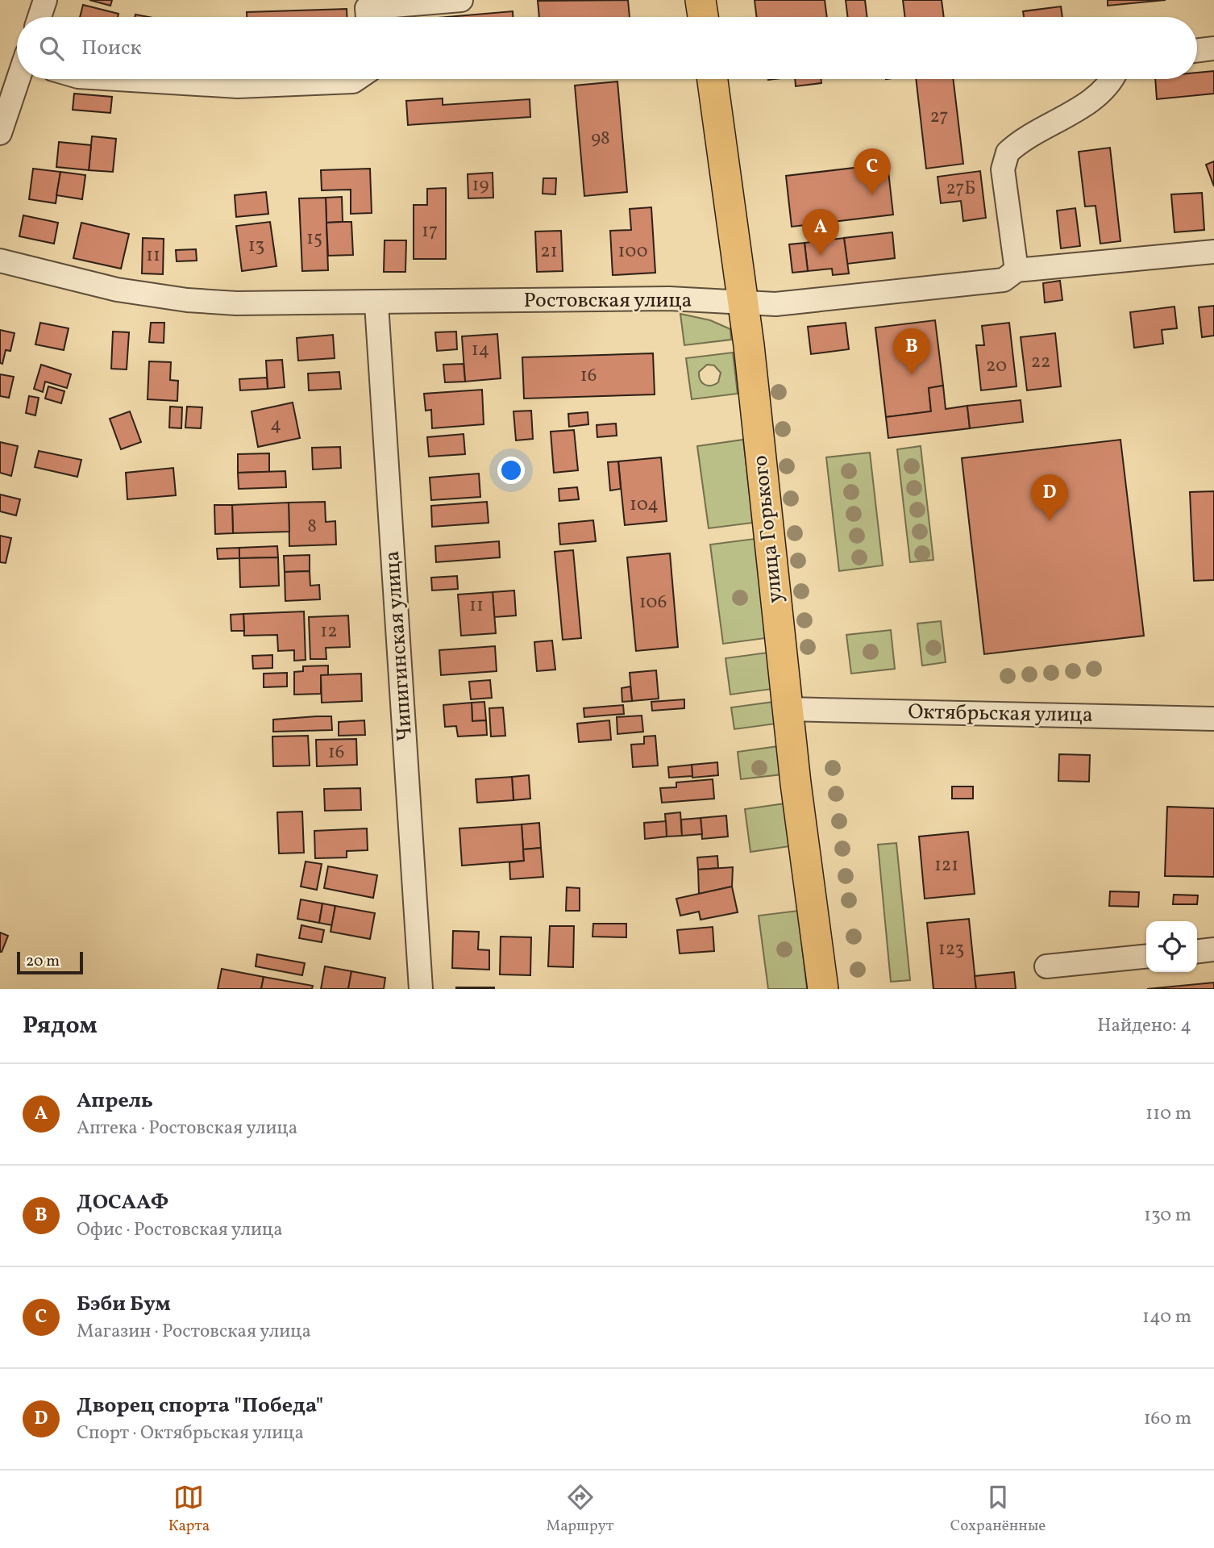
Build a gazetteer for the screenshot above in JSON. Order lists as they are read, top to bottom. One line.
{"streets":{"main road":["улица Горького"],"street":["Ростовская улица","Чипигинская улица","Октябрьская улица"]},"crossings":[["Ростовская улица","улица Горького"],["Ростовская улица","Чипигинская улица"],["улица Горького","Октябрьская улица"]],"house_numbers":["27","98","19","27Б","17","15","13","21","100","11","14","22","20","16","4","104","8","106","11","12","16","121","123"],"scale_bar":"20 m","page":{"search":"Поиск","pins":["C","A","B","D"],"scale":"20 m","heading":["Рядом","Найдено: 4"],"list":[{"mark":"A","name":"Апрель","note":"Аптека · Ростовская улица","value":"110 m"},{"mark":"B","name":"ДОСААФ","note":"Офис · Ростовская улица","value":"130 m"},{"mark":"C","name":"Бэби Бум","note":"Магазин · Ростовская улица","value":"140 m"},{"mark":"D","name":"Дворец спорта \"Победа\"","note":"Спорт · Октябрьская улица","value":"160 m"}],"nav":["Карта","Маршрут","Сохранённые"]}}
